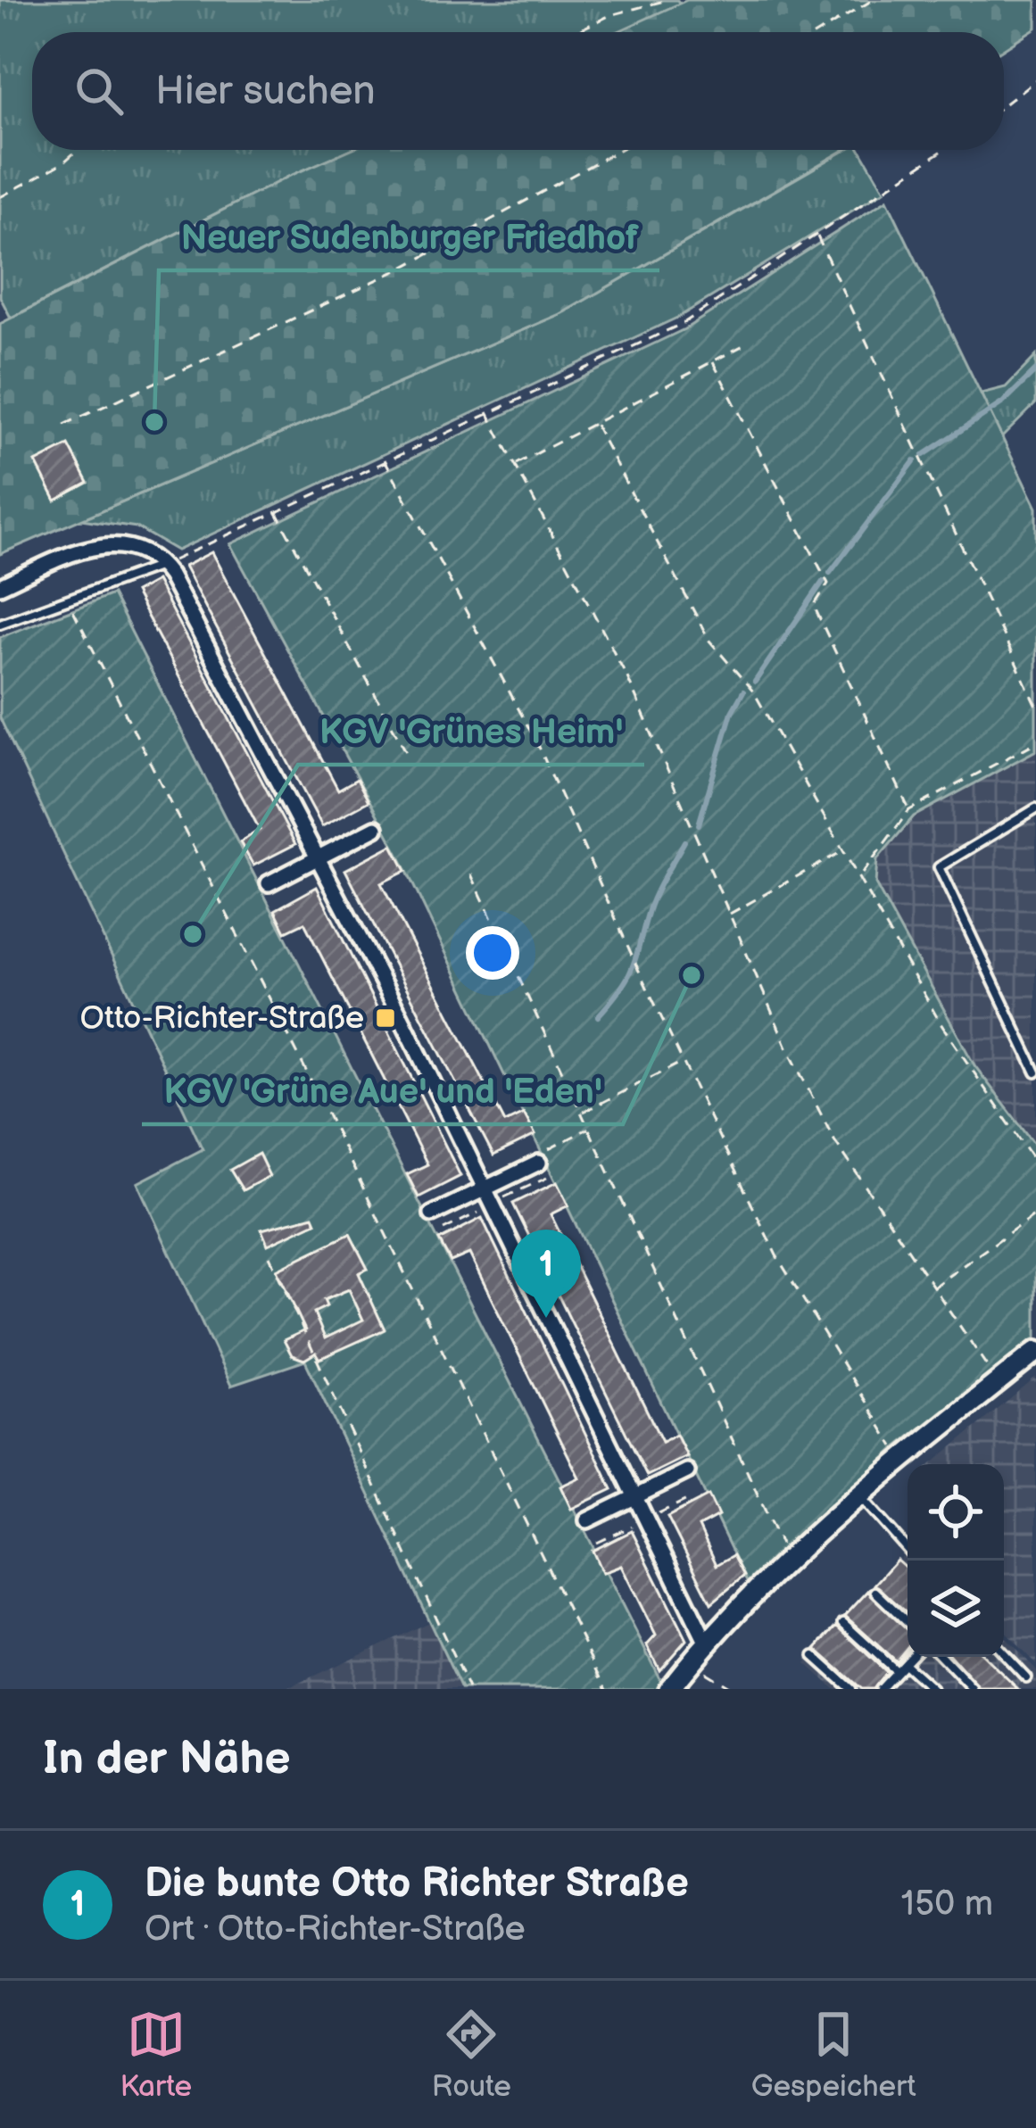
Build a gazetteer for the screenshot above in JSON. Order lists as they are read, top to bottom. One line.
{"places":{"other":["Neuer Sudenburger Friedhof","KGV 'Grünes Heim'","KGV 'Grüne Aue' und 'Eden'"],"transit":["Otto-Richter-Straße"]},"page":{"search":"Hier suchen","pins":"1","heading":"In der Nähe","list":[{"mark":"1","name":"Die bunte Otto Richter Straße","note":"Ort · Otto-Richter-Straße","value":"150 m"}],"nav":["Karte","Route","Gespeichert"]}}
